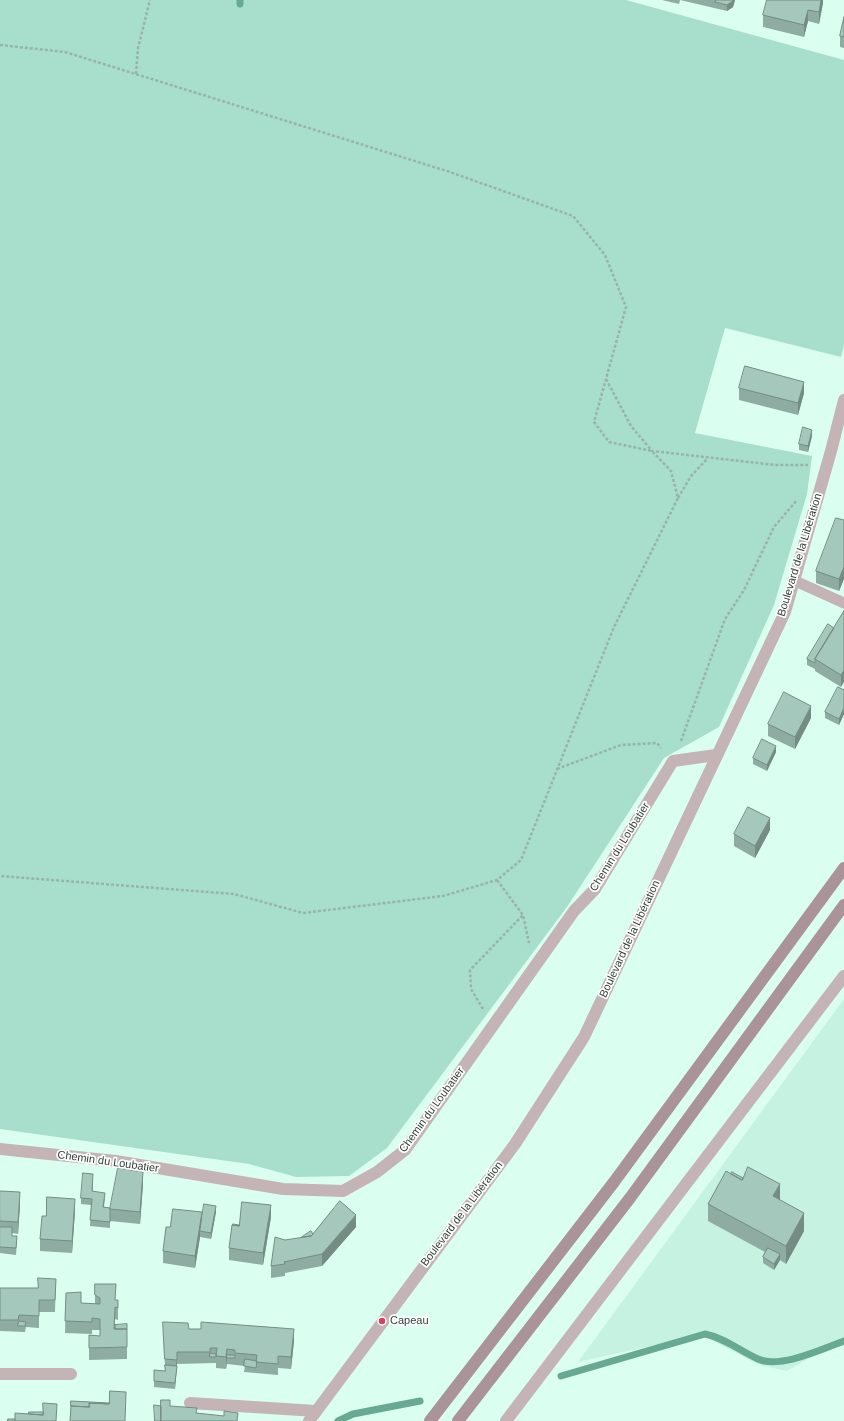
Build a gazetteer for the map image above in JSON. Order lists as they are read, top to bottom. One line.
{"streets":{"street":["Boulevard de la Libération","Chemin du Loubatier"]},"places":["Capeau"]}
